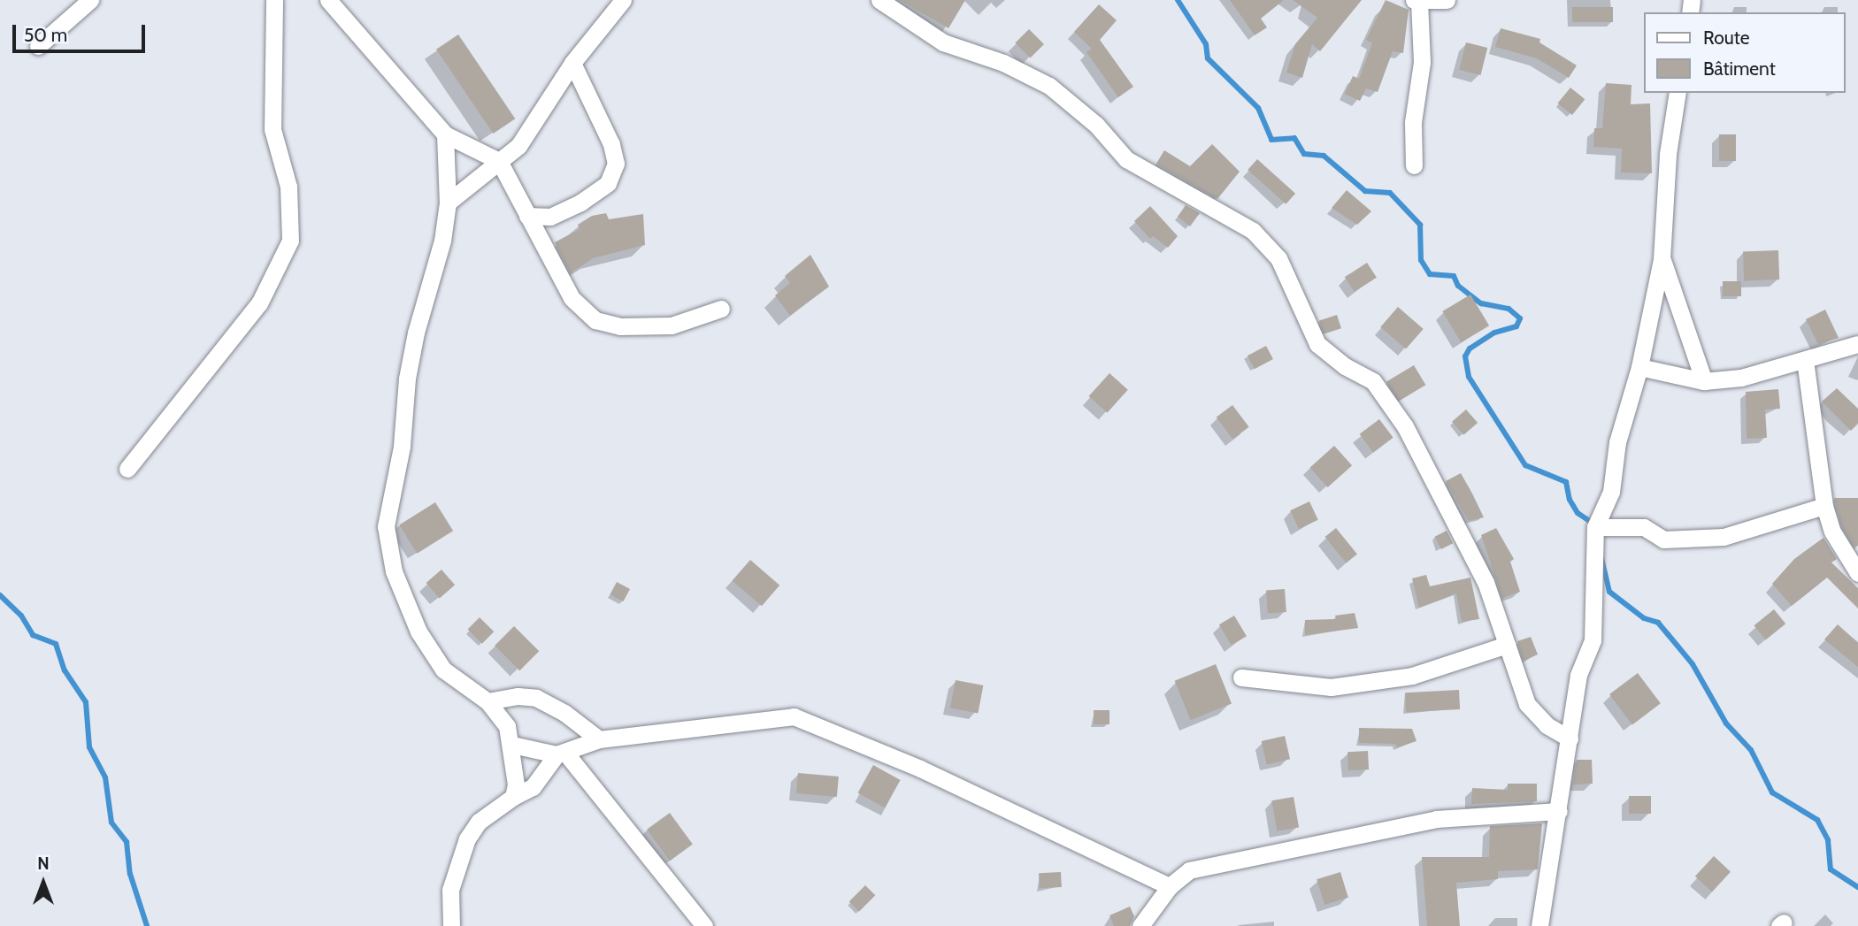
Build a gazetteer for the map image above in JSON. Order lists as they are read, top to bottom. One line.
{"legend":["Route","Bâtiment"],"scale_bar":"50 m","north":"top"}
